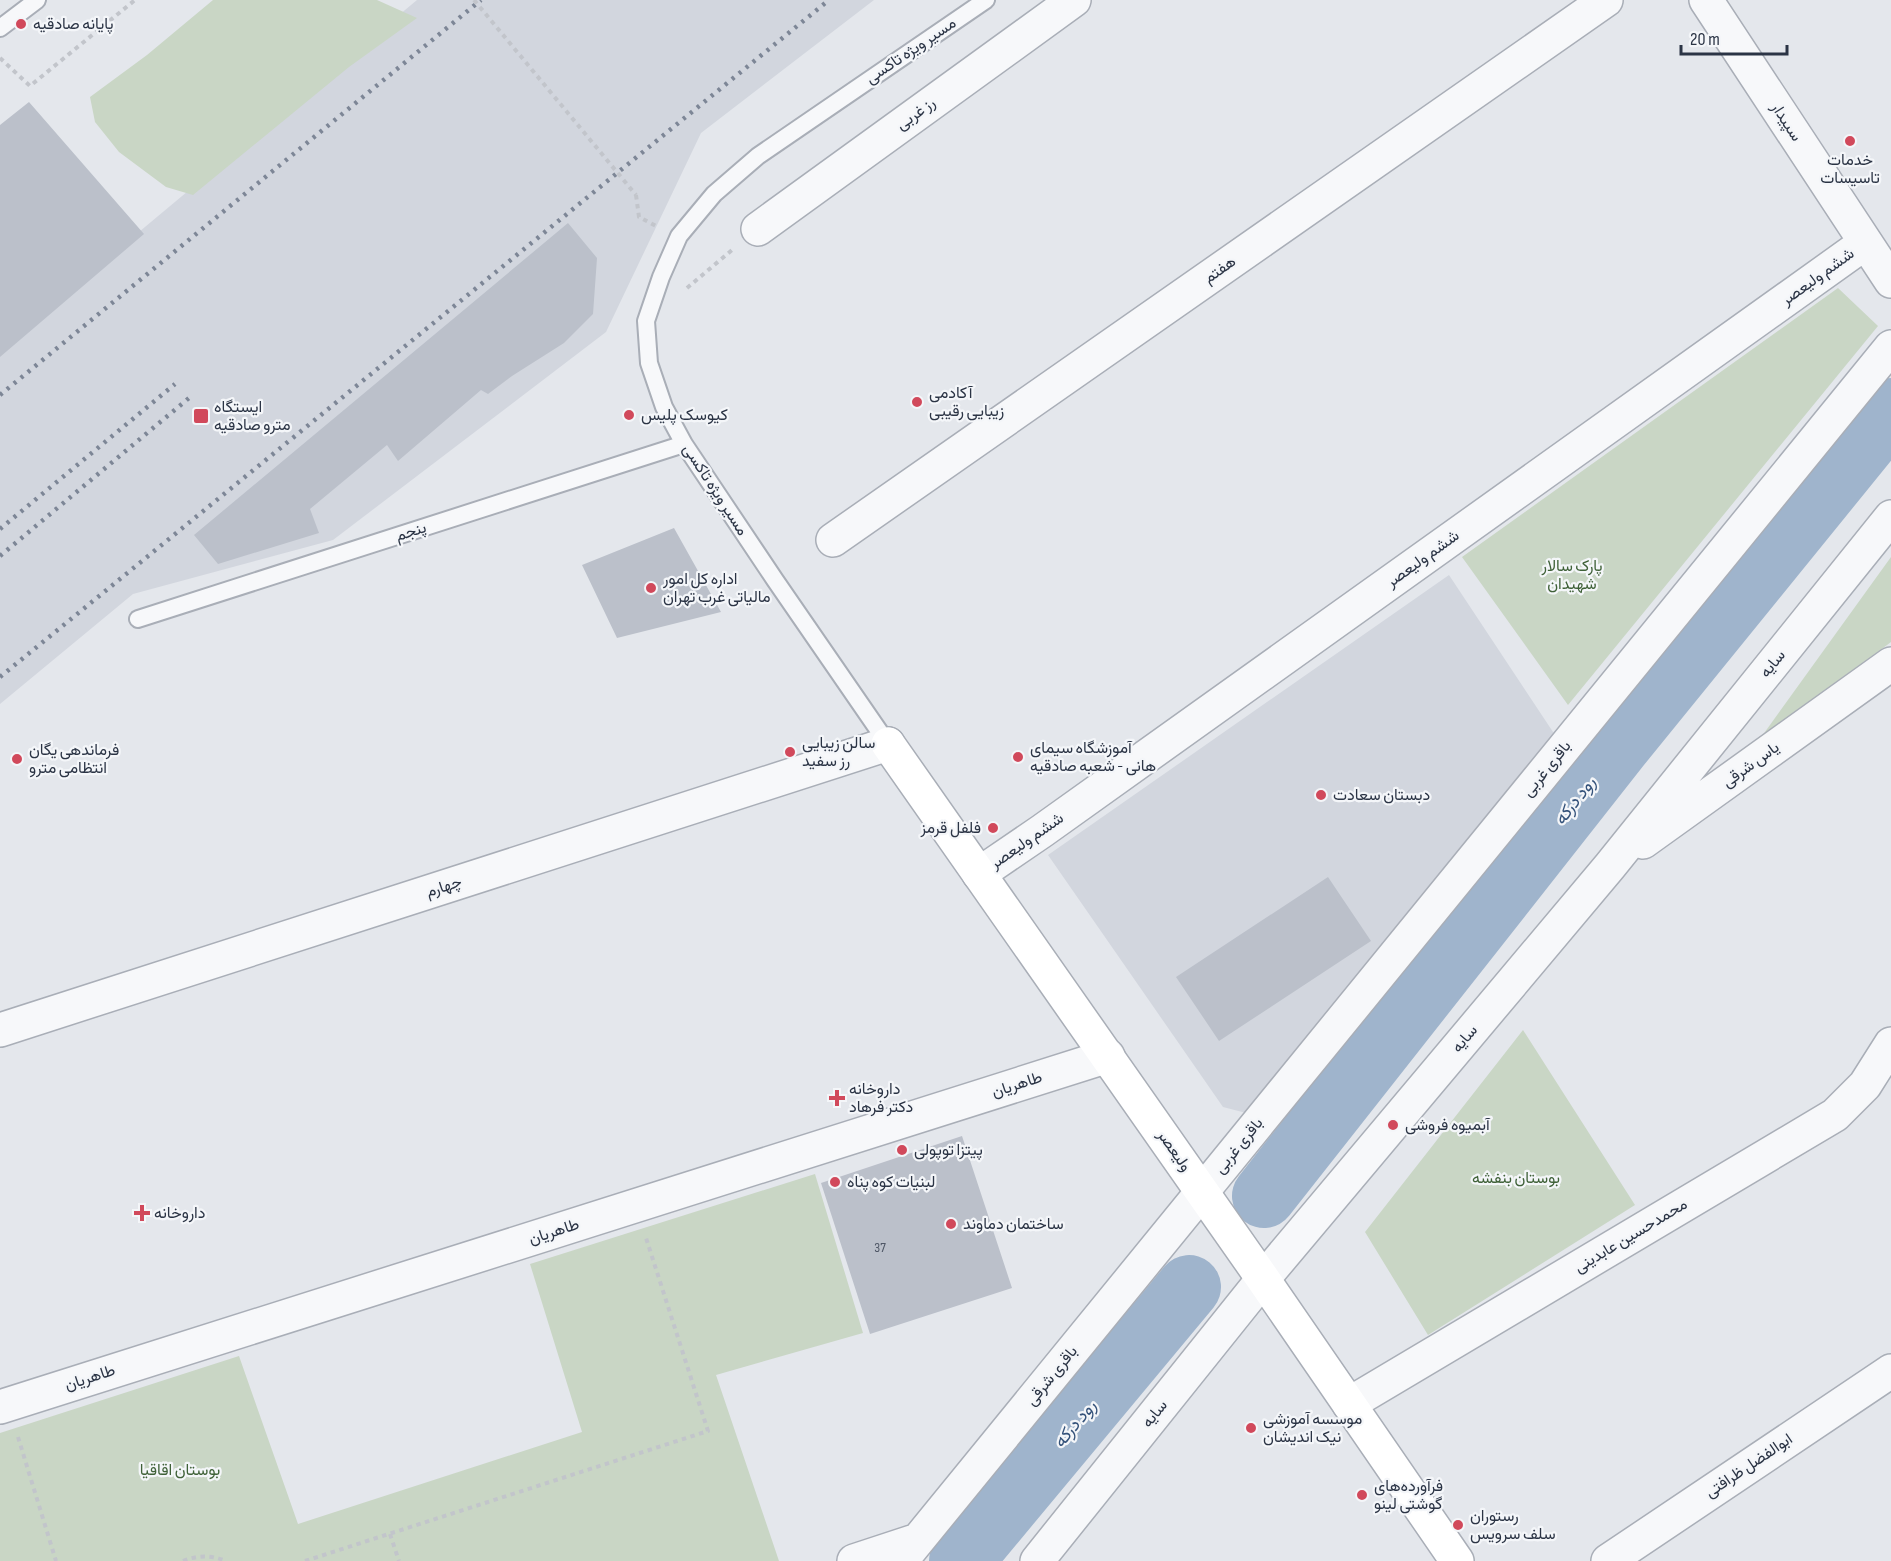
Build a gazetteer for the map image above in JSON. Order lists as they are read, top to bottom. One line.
{"streets":{"main road":["ولیعصر"],"street":["رز غربی","سپیدار","هفتم","ششم ولیعصر","سایه","یاس شرقی","باقری غربی","چهارم","طاهریان","محمدحسین عابدینی","باقری شرقی","ابوالفضل ظرافتی"],"lane":["مسیر ویژه تاکسی","پنجم"]},"crossings":[["مسیر ویژه تاکسی","پنجم"],["مسیر ویژه تاکسی","چهارم"],["مسیر ویژه تاکسی","ولیعصر"],["سپیدار","ششم ولیعصر"],["ششم ولیعصر","ولیعصر"],["سایه","یاس شرقی"],["سایه","ولیعصر"],["باقری غربی","ولیعصر"],["باقری غربی","باقری شرقی"],["چهارم","ولیعصر"],["طاهریان","ولیعصر"],["ولیعصر","محمدحسین عابدینی"],["ولیعصر","باقری شرقی"]],"water":["رود درکه"],"parks":["پارک سالار شهیدان","بوستان بنفشه","بوستان اقاقیا"],"places":{"other":["پایانه صادقیه","خدمات تاسیسات","آکادمی زیبایی رقیبی","کیوسک پلیس","اداره کل امور مالیاتی غرب تهران","سالن زیبایی رز سفید","آموزشگاه سیمای هانی - شعبه صادقیه","فرماندهی یگان انتظامی مترو","دبستان سعادت","فلفل قرمز","آبمیوه فروشی","پیتزا توپولی","لبنیات کوه پناه","ساختمان دماوند","موسسه آموزشی نیک اندیشان","فرآورده‌های گوشتی لینو","رستوران سلف سرویس"],"transit":["ایستگاه مترو صادقیه"],"health":["داروخانه دکتر فرهاد","داروخانه"]},"house_numbers":["37"],"scale_bar":"20 m"}
